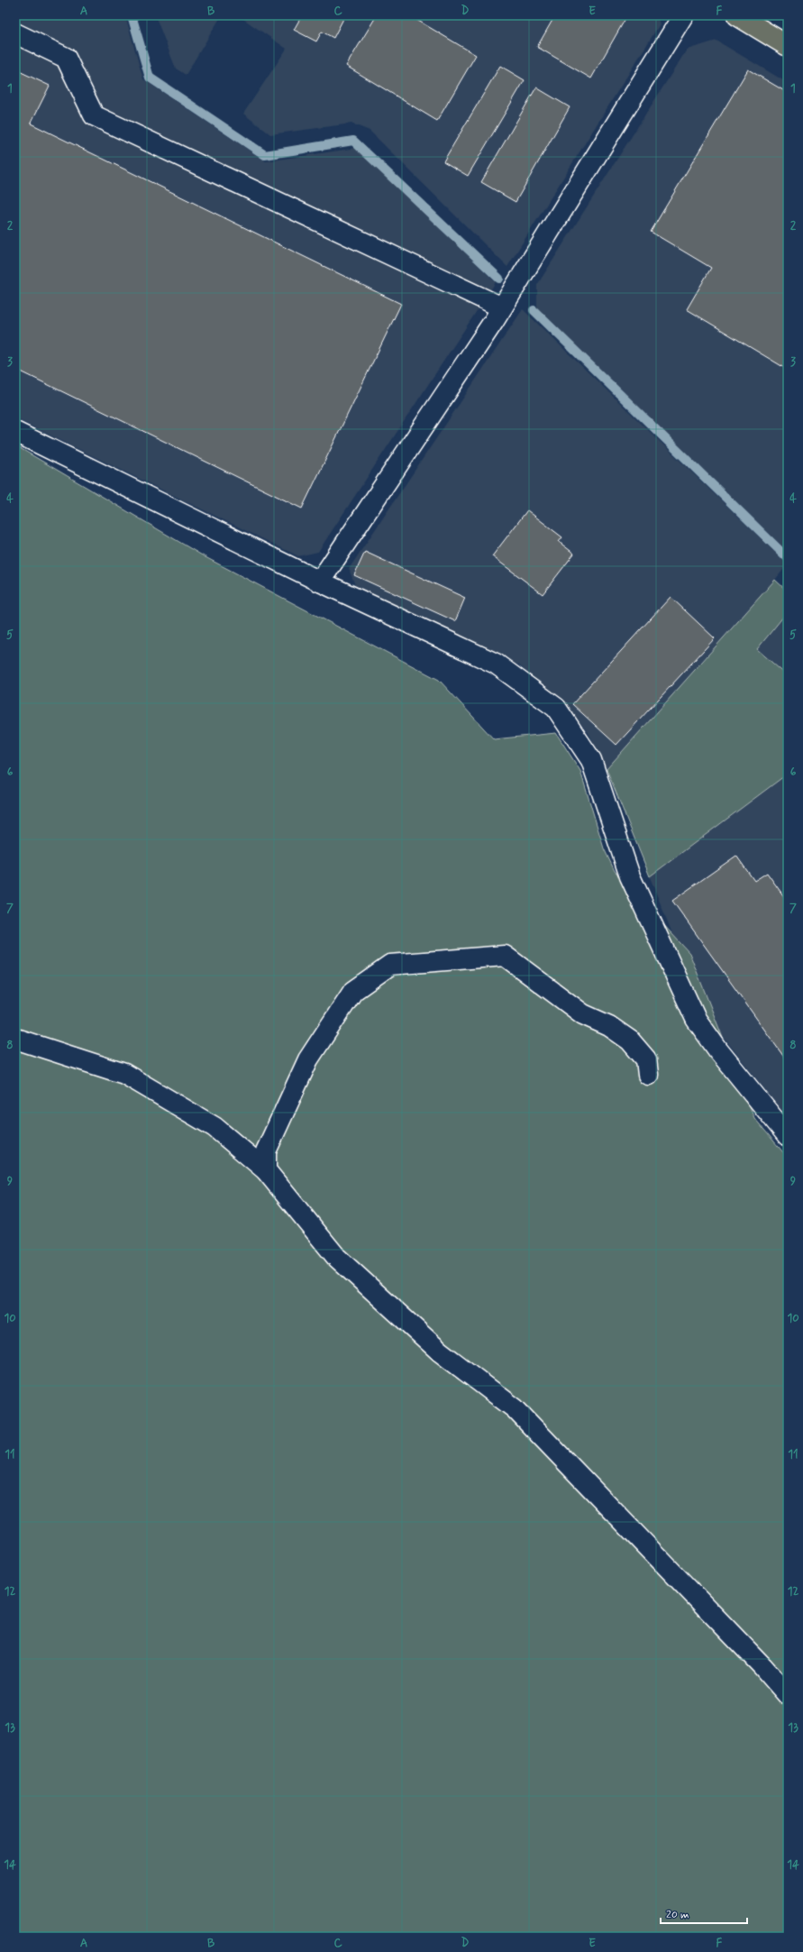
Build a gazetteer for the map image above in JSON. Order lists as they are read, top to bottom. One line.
{"scale_bar":"20 m","grid":{"columns":["A","B","C","D","E","F"],"rows":["1","2","3","4","5","6","7","8","9","10","11","12","13","14"]}}
